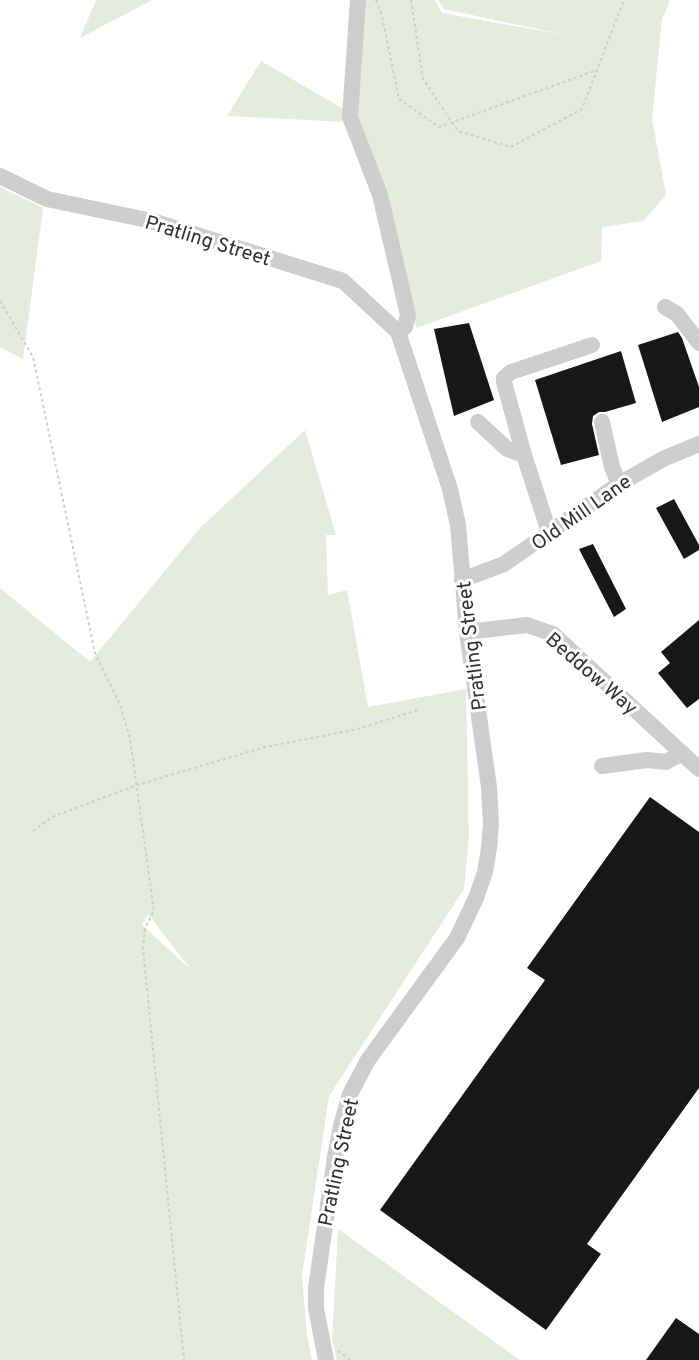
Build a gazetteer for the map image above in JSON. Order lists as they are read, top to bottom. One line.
{"streets":{"street":["Pratling Street","Old Mill Lane","Beddow Way"]},"crossings":[["Pratling Street","Old Mill Lane"],["Pratling Street","Beddow Way"]]}
